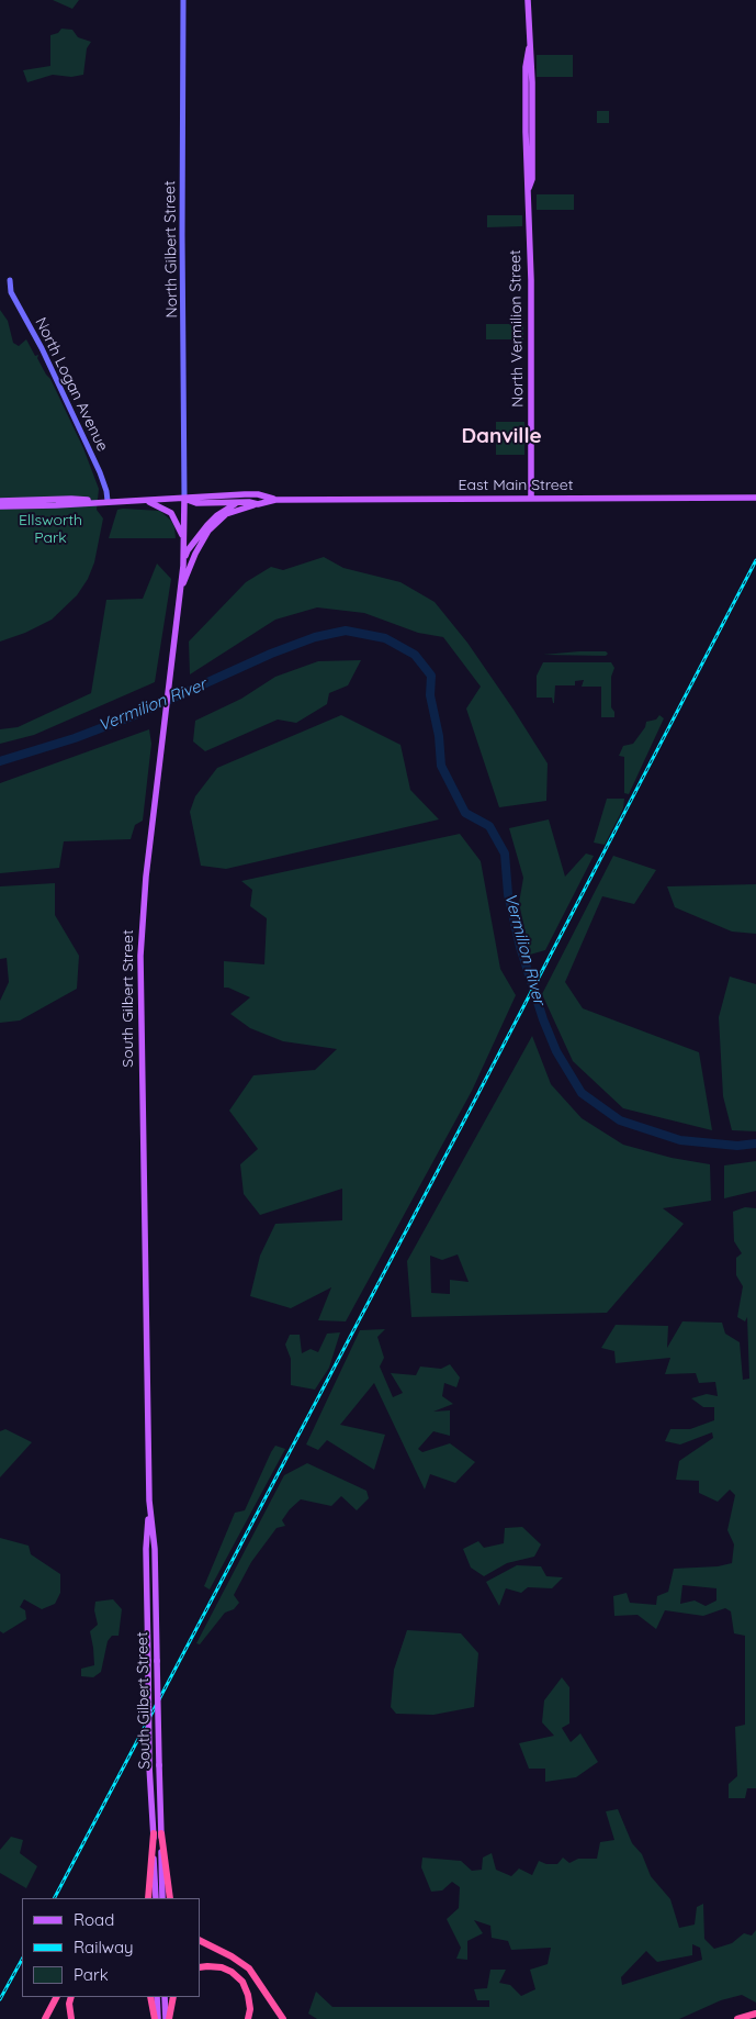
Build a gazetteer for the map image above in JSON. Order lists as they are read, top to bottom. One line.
{"streets":{"main road":["North Gilbert Street","North Vermilion Street","North Logan Avenue","East Main Street","South Gilbert Street"]},"crossings":[["North Gilbert Street","East Main Street"],["North Gilbert Street","South Gilbert Street"],["North Vermilion Street","East Main Street"],["East Main Street","South Gilbert Street"]],"districts":["Danville"],"water":["Vermilion River"],"parks":["Ellsworth Park"],"legend":["Road","Railway","Park"]}
